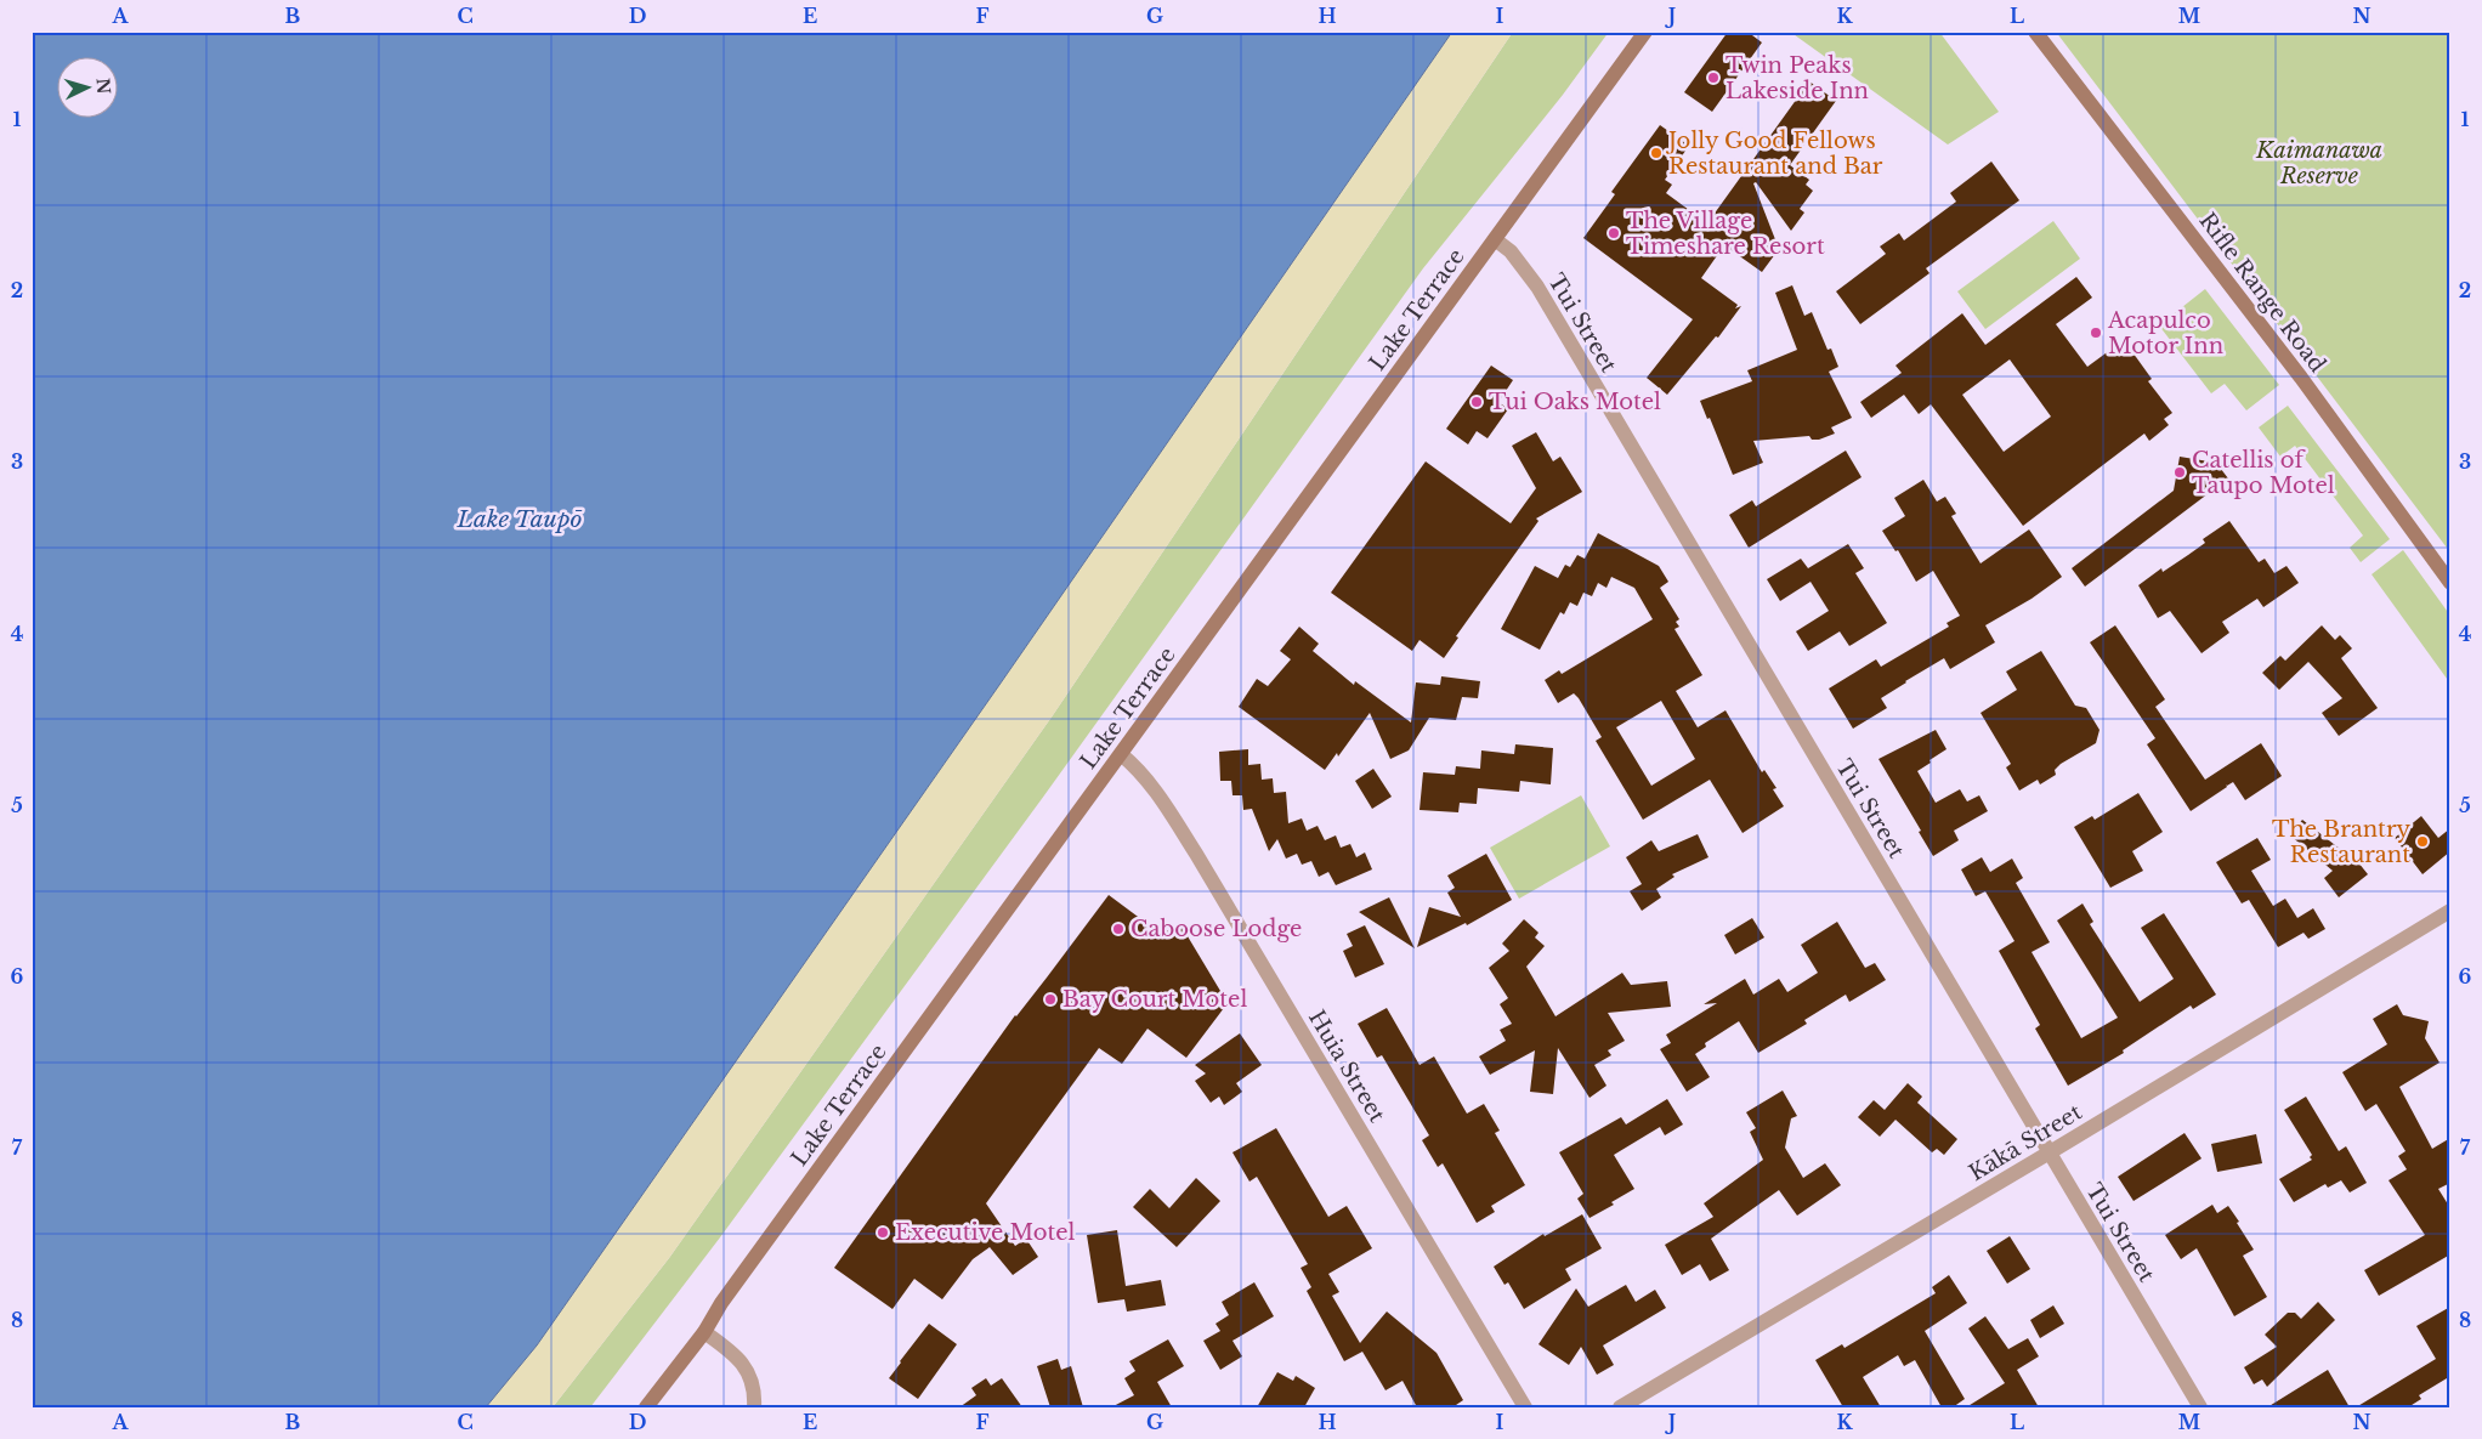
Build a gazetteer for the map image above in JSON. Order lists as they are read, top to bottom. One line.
{"streets":{"main road":["Rifle Range Road","Lake Terrace"],"street":["Tui Street","Huia Street","Kākā Street"]},"crossings":[["Lake Terrace","Tui Street"],["Lake Terrace","Huia Street"],["Tui Street","Kākā Street"]],"water":["Lake Taupō"],"parks":["Kaimanawa Reserve"],"places":["Twin Peaks Lakeside Inn","Jolly Good Fellows Restaurant and Bar","The Village Timeshare Resort","Acapulco Motor Inn","Tui Oaks Motel","Catellis of Taupo Motel","The Brantry Restaurant","Caboose Lodge","Bay Court Motel","Executive Motel"],"north":"right","grid":{"columns":["A","B","C","D","E","F","G","H","I","J","K","L","M","N"],"rows":["1","2","3","4","5","6","7","8"]}}
